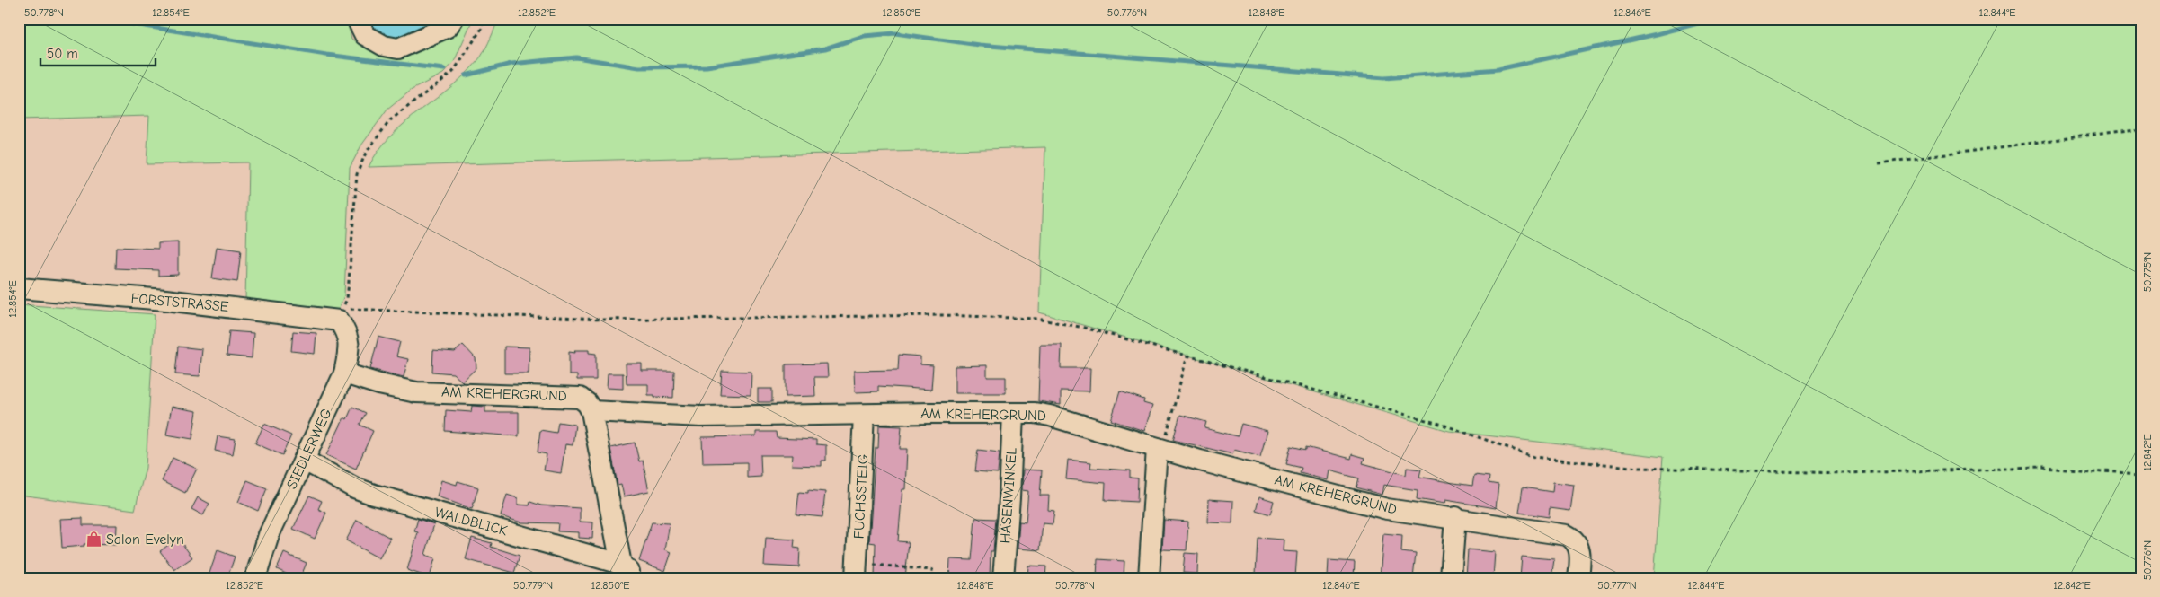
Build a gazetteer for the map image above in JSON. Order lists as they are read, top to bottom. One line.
{"streets":{"street":["FORSTSTRASSE","AM KREHERGRUND","SIEDLERWEG","HASENWINKEL","FUCHSSTEIG","WALDBLICK"]},"crossings":[["FORSTSTRASSE","SIEDLERWEG"],["AM KREHERGRUND","SIEDLERWEG"],["AM KREHERGRUND","HASENWINKEL"],["AM KREHERGRUND","FUCHSSTEIG"],["SIEDLERWEG","WALDBLICK"]],"places":{"shop":["Salon Evelyn"]},"scale_bar":"50 m","coordinates":["50.778°N","12.854°E","12.852°E","12.850°E","50.776°N","12.848°E","12.846°E","12.844°E","50.775°N","12.842°E","50.779°N","50.777°N"]}
